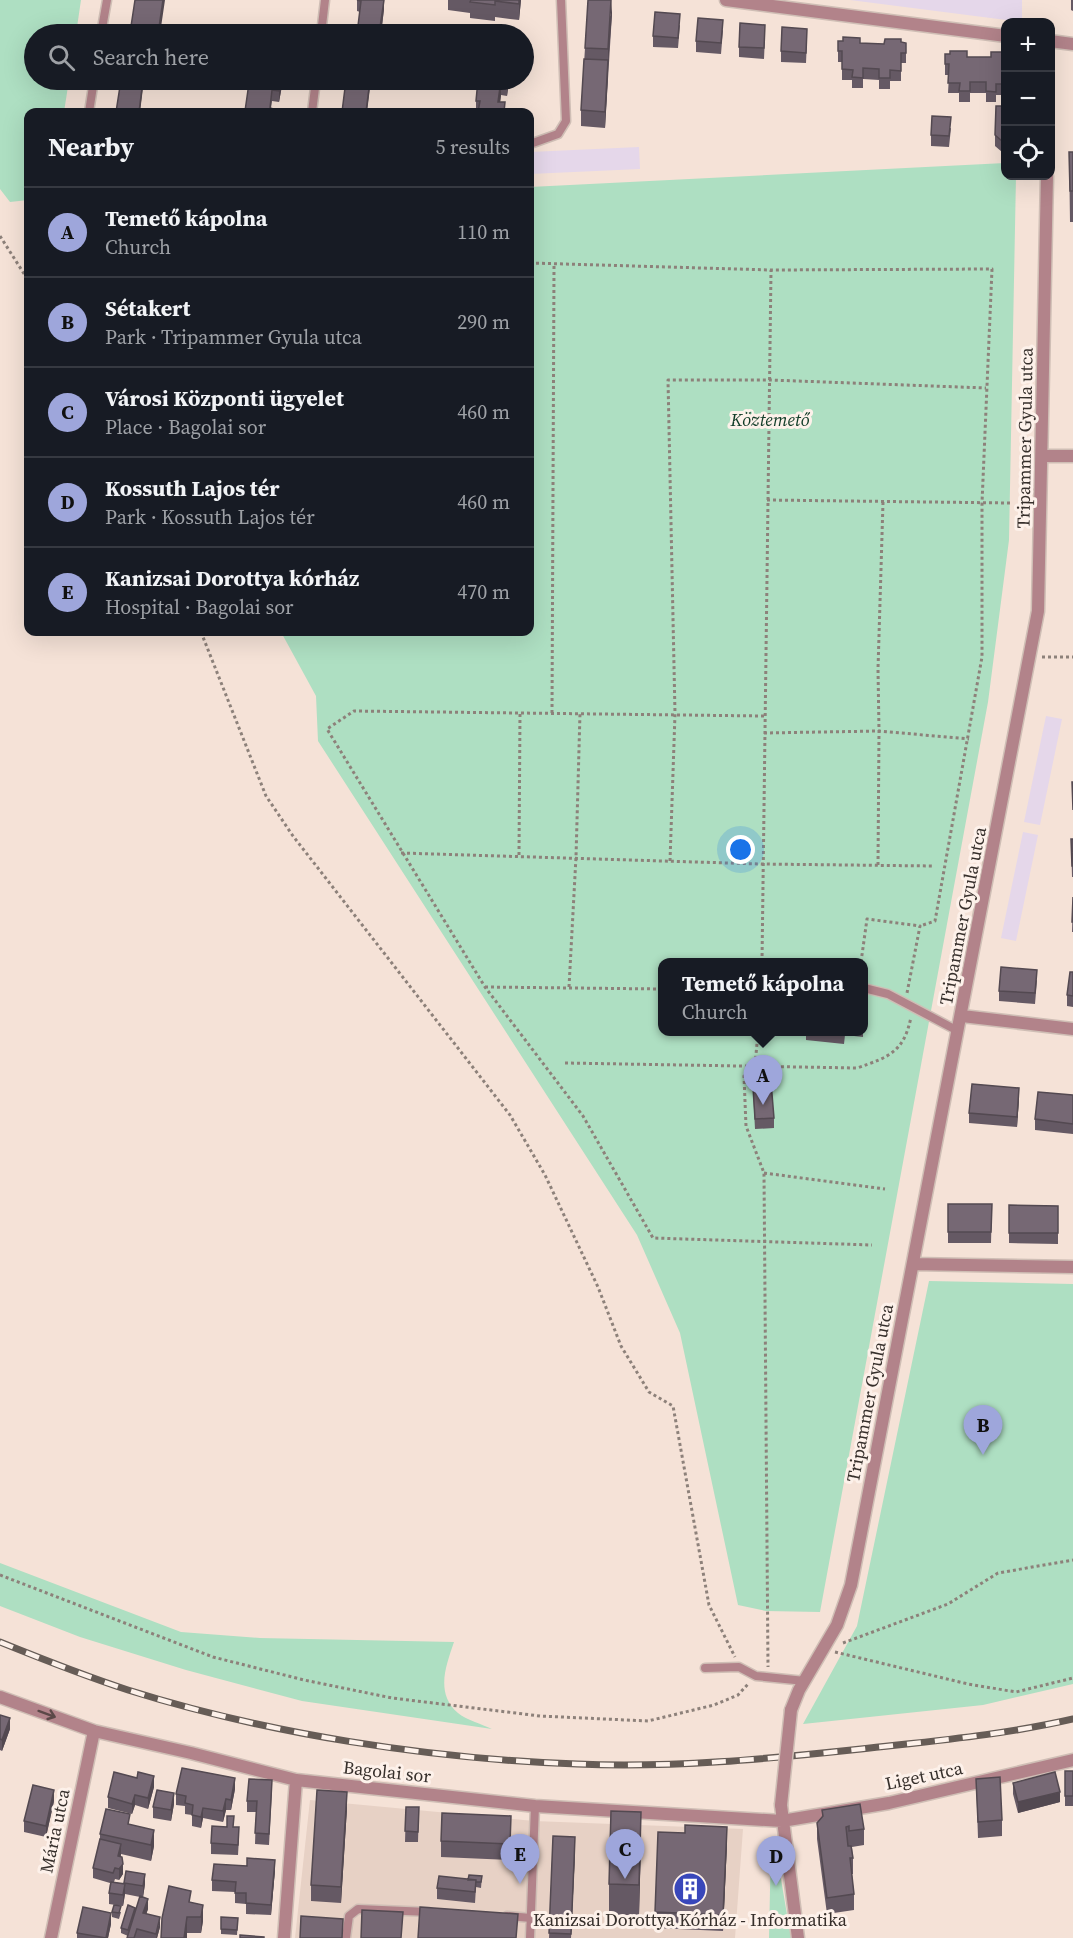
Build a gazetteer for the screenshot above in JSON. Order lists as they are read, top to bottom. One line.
{"streets":{"street":["Tripammer Gyula utca","Bagolai sor","Liget utca","Mária utca"]},"crossings":[["Tripammer Gyula utca","Bagolai sor"],["Tripammer Gyula utca","Liget utca"],["Bagolai sor","Liget utca"],["Bagolai sor","Mária utca"]],"parks":["Köztemető"],"places":{"building":["Kanizsai Dorottya Kórház - Informatika"]},"page":{"map_buttons":["+","−"],"search":"Search here","heading":["Nearby","5 results"],"list":[{"mark":"A","name":"Temető kápolna","note":"Church","value":"110 m"},{"mark":"B","name":"Sétakert","note":"Park · Tripammer Gyula utca","value":"290 m"},{"mark":"C","name":"Városi Központi ügyelet","note":"Place · Bagolai sor","value":"460 m"},{"mark":"D","name":"Kossuth Lajos tér","note":"Park · Kossuth Lajos tér","value":"460 m"},{"mark":"E","name":"Kanizsai Dorottya kórház","note":"Hospital · Bagolai sor","value":"470 m"}],"popup":["Temető kápolna","Church"],"pins":["A","B","C","E","D"]}}
